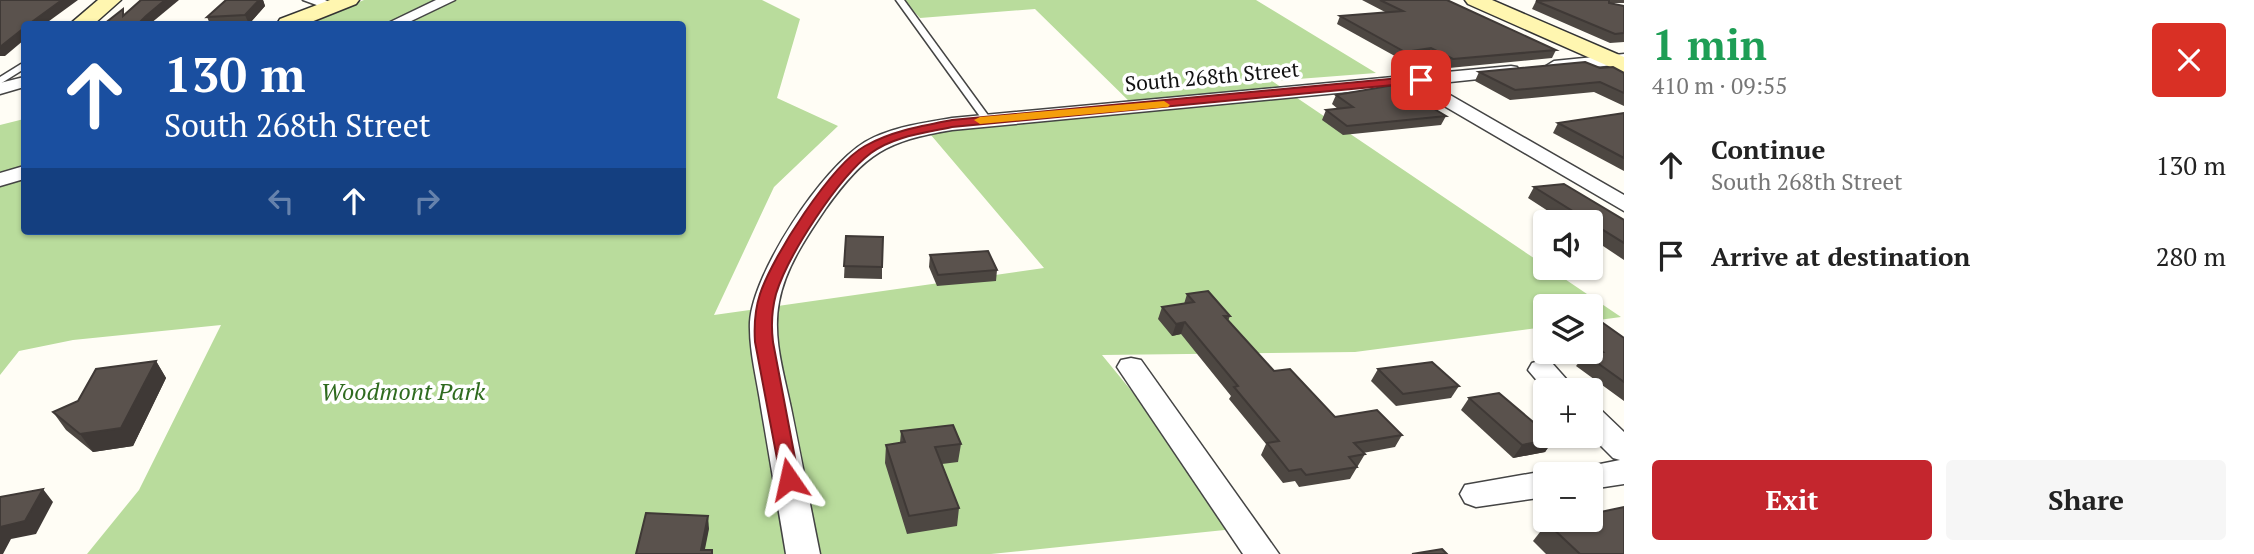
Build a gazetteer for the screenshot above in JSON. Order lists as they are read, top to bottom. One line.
{"streets":{"street":["South 268th Street"]},"parks":["Woodmont Park"],"page":{"heading":["1 min","410 m · 09:55"],"turn":["130 m","South 268th Street"],"list":[{"name":"Continue","note":"South 268th Street","value":"130 m"},{"name":"Arrive at destination","value":"280 m"}],"map_buttons":["+","−"],"buttons":["Exit","Share"]}}
